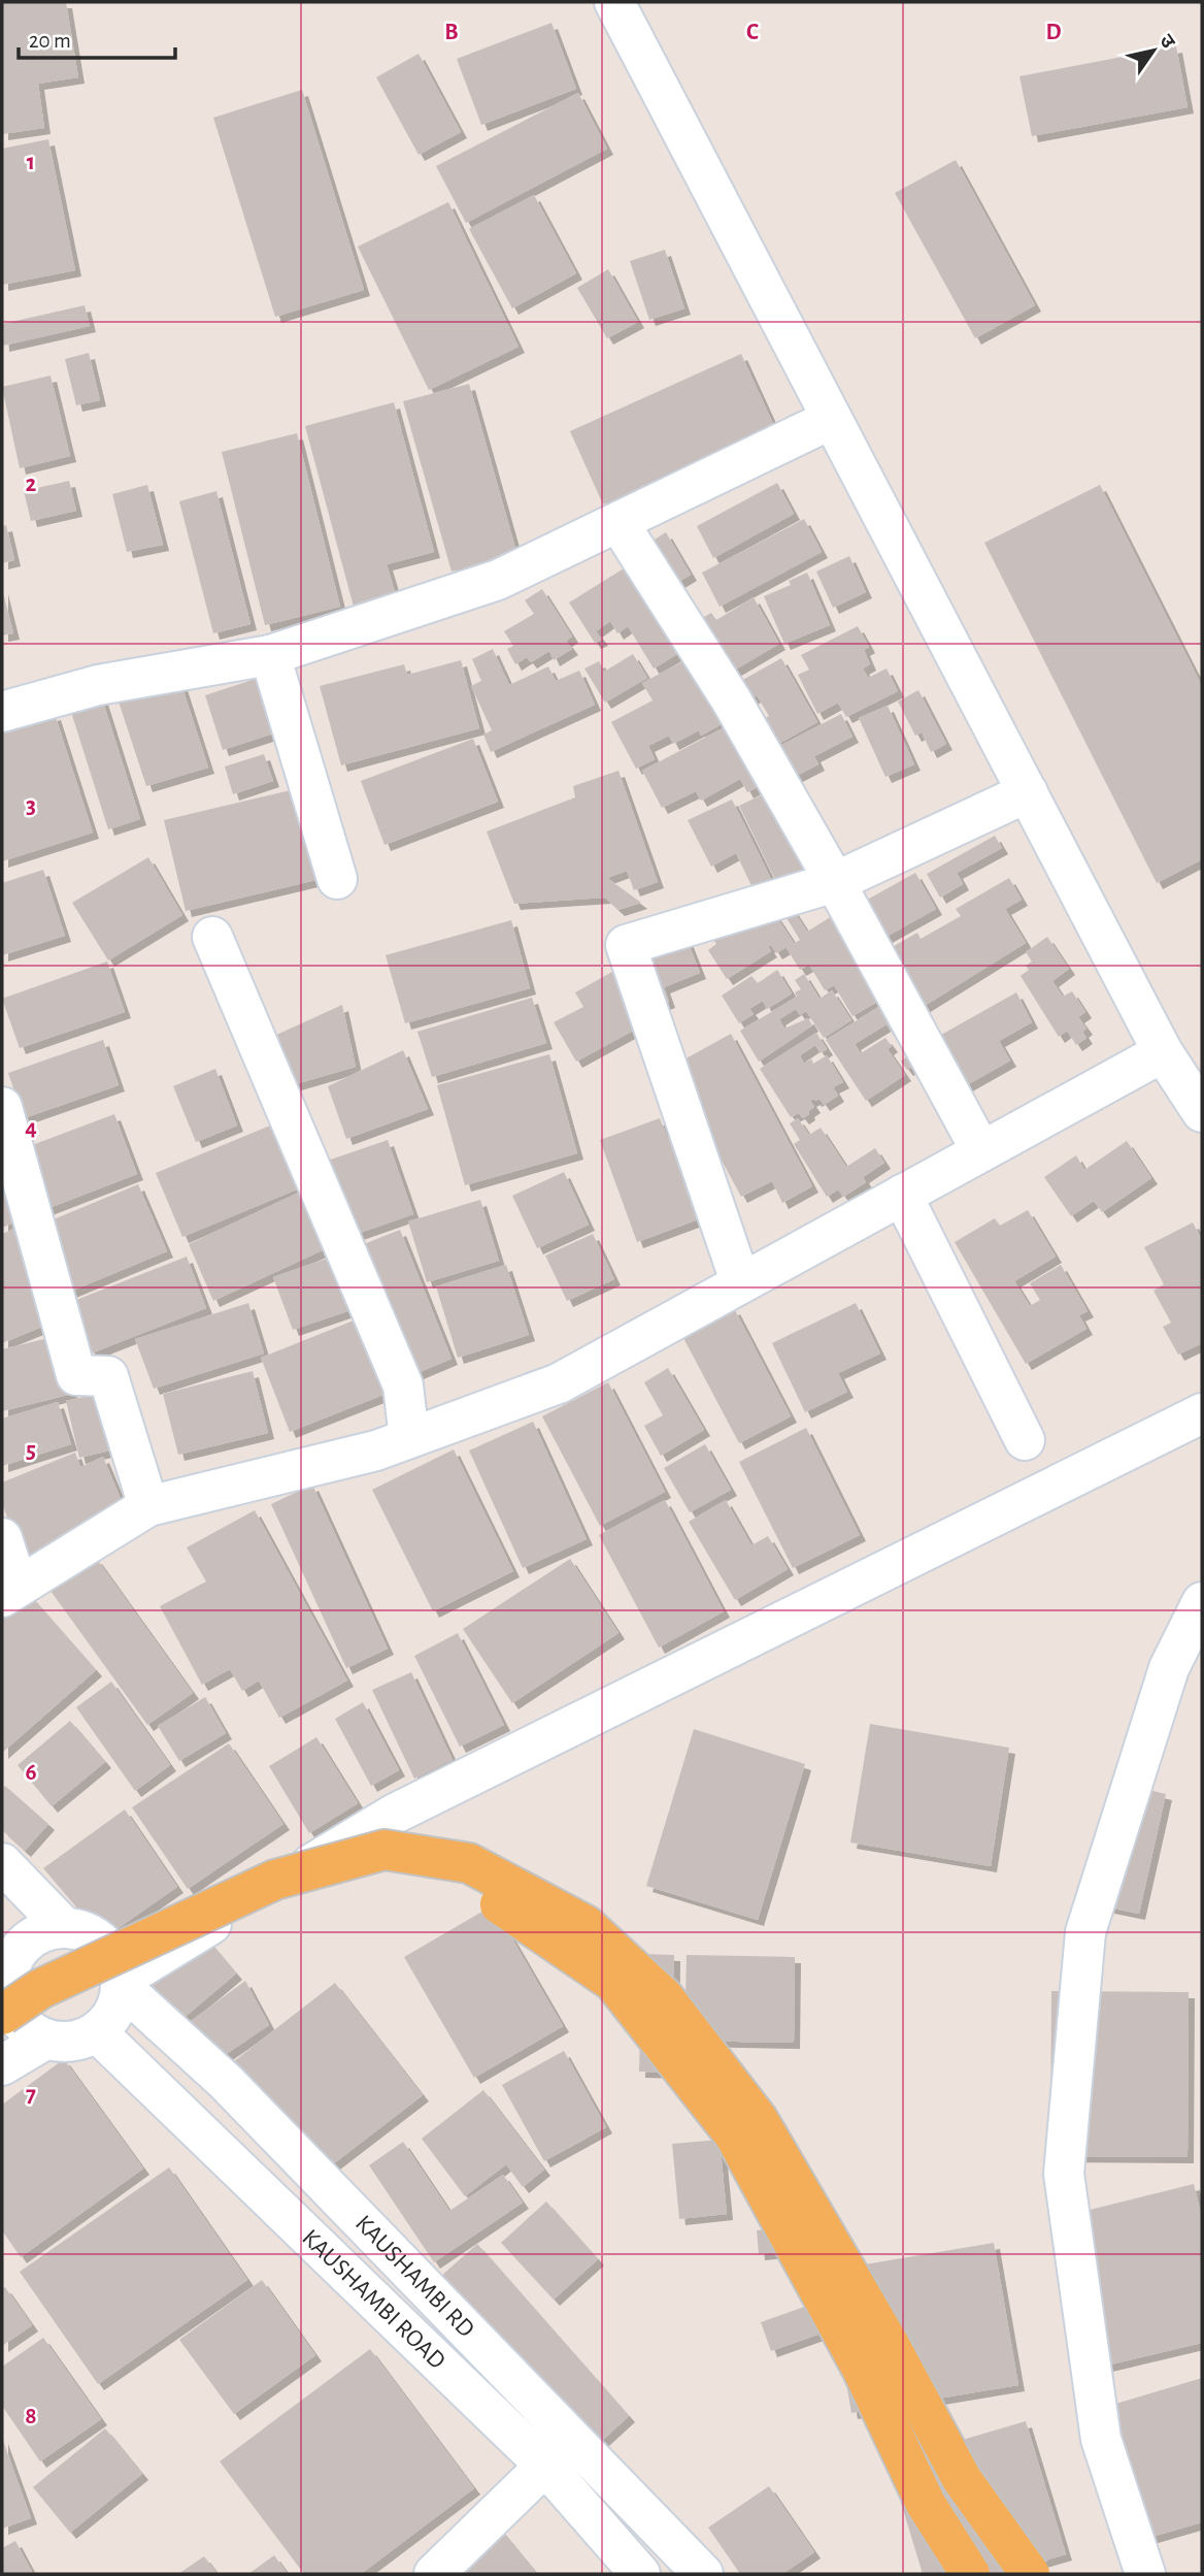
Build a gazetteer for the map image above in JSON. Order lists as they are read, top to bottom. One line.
{"streets":{"street":["KAUSHAMBI RD","KAUSHAMBI ROAD"]},"crossings":[["KAUSHAMBI RD","KAUSHAMBI ROAD"]],"scale_bar":"20 m","north":"top right","grid":{"columns":["B","C","D"],"rows":["1","2","3","4","5","6","7","8"]}}
